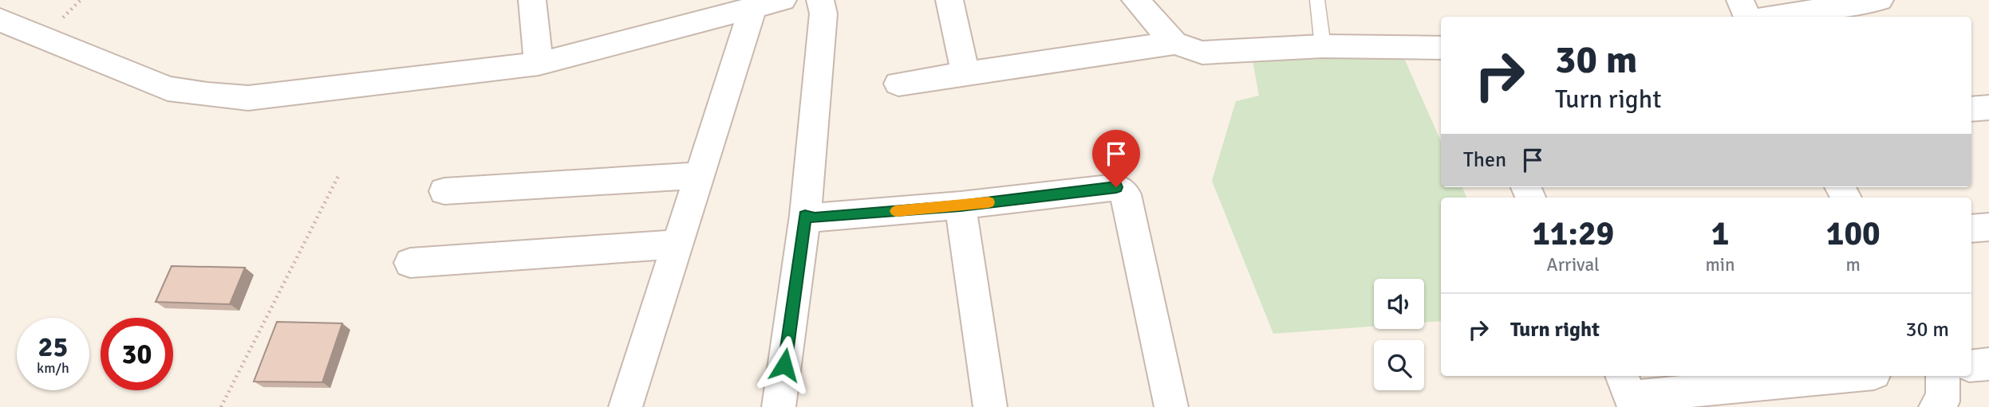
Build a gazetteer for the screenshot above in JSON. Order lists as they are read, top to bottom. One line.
{"page":{"turn":["30 m","Turn right"],"then":"Then","eta":["11:29","Arrival","1","min","100","m"],"list":[{"name":"Turn right","value":"30 m"}],"speed":"25 km/h","limit":"30"}}
